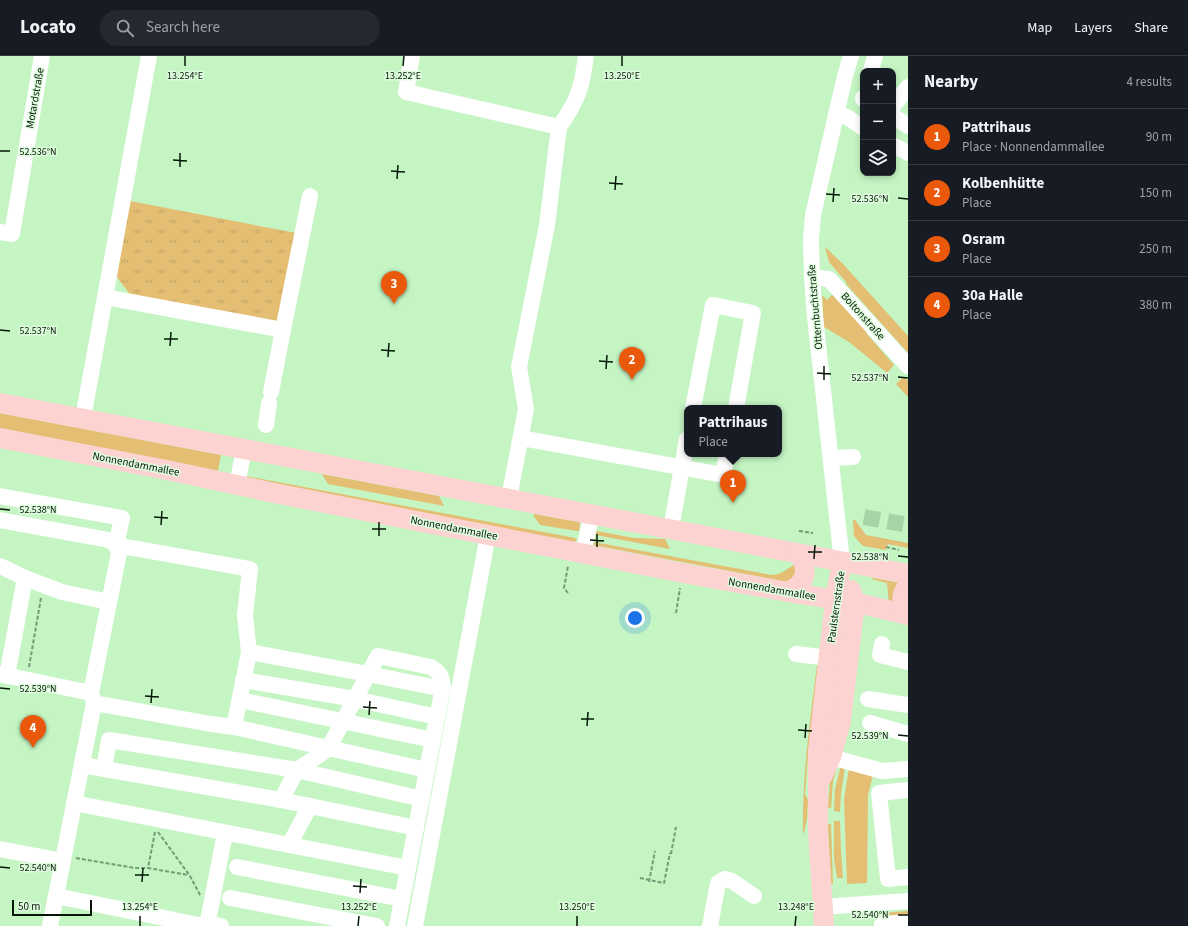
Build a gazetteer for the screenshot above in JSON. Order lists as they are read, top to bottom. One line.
{"streets":{"main road":["Nonnendammallee","Paulsternstraße"],"street":["Motardstraße","Otternbuchtstraße","Boltonstraße"]},"crossings":[["Otternbuchtstraße","Boltonstraße"],["Otternbuchtstraße","Paulsternstraße"],["Nonnendammallee","Paulsternstraße"]],"scale_bar":"50 m","page":{"header":"Locato","search":"Search here","nav":["Map","Layers","Share"],"heading":["Nearby","4 results"],"map_buttons":["+","−"],"list":[{"mark":"1","name":"Pattrihaus","note":"Place · Nonnendammallee","value":"90 m"},{"mark":"2","name":"Kolbenhütte","note":"Place","value":"150 m"},{"mark":"3","name":"Osram","note":"Place","value":"250 m"},{"mark":"4","name":"30a Halle","note":"Place","value":"380 m"}],"pins":["3","2","1","4"],"popup":["Pattrihaus","Place"],"scale":"50 m"},"coordinates":["13.254°E","13.252°E","13.250°E","52.536°N","52.537°N","52.538°N","52.539°N","52.540°N","13.248°E"]}
